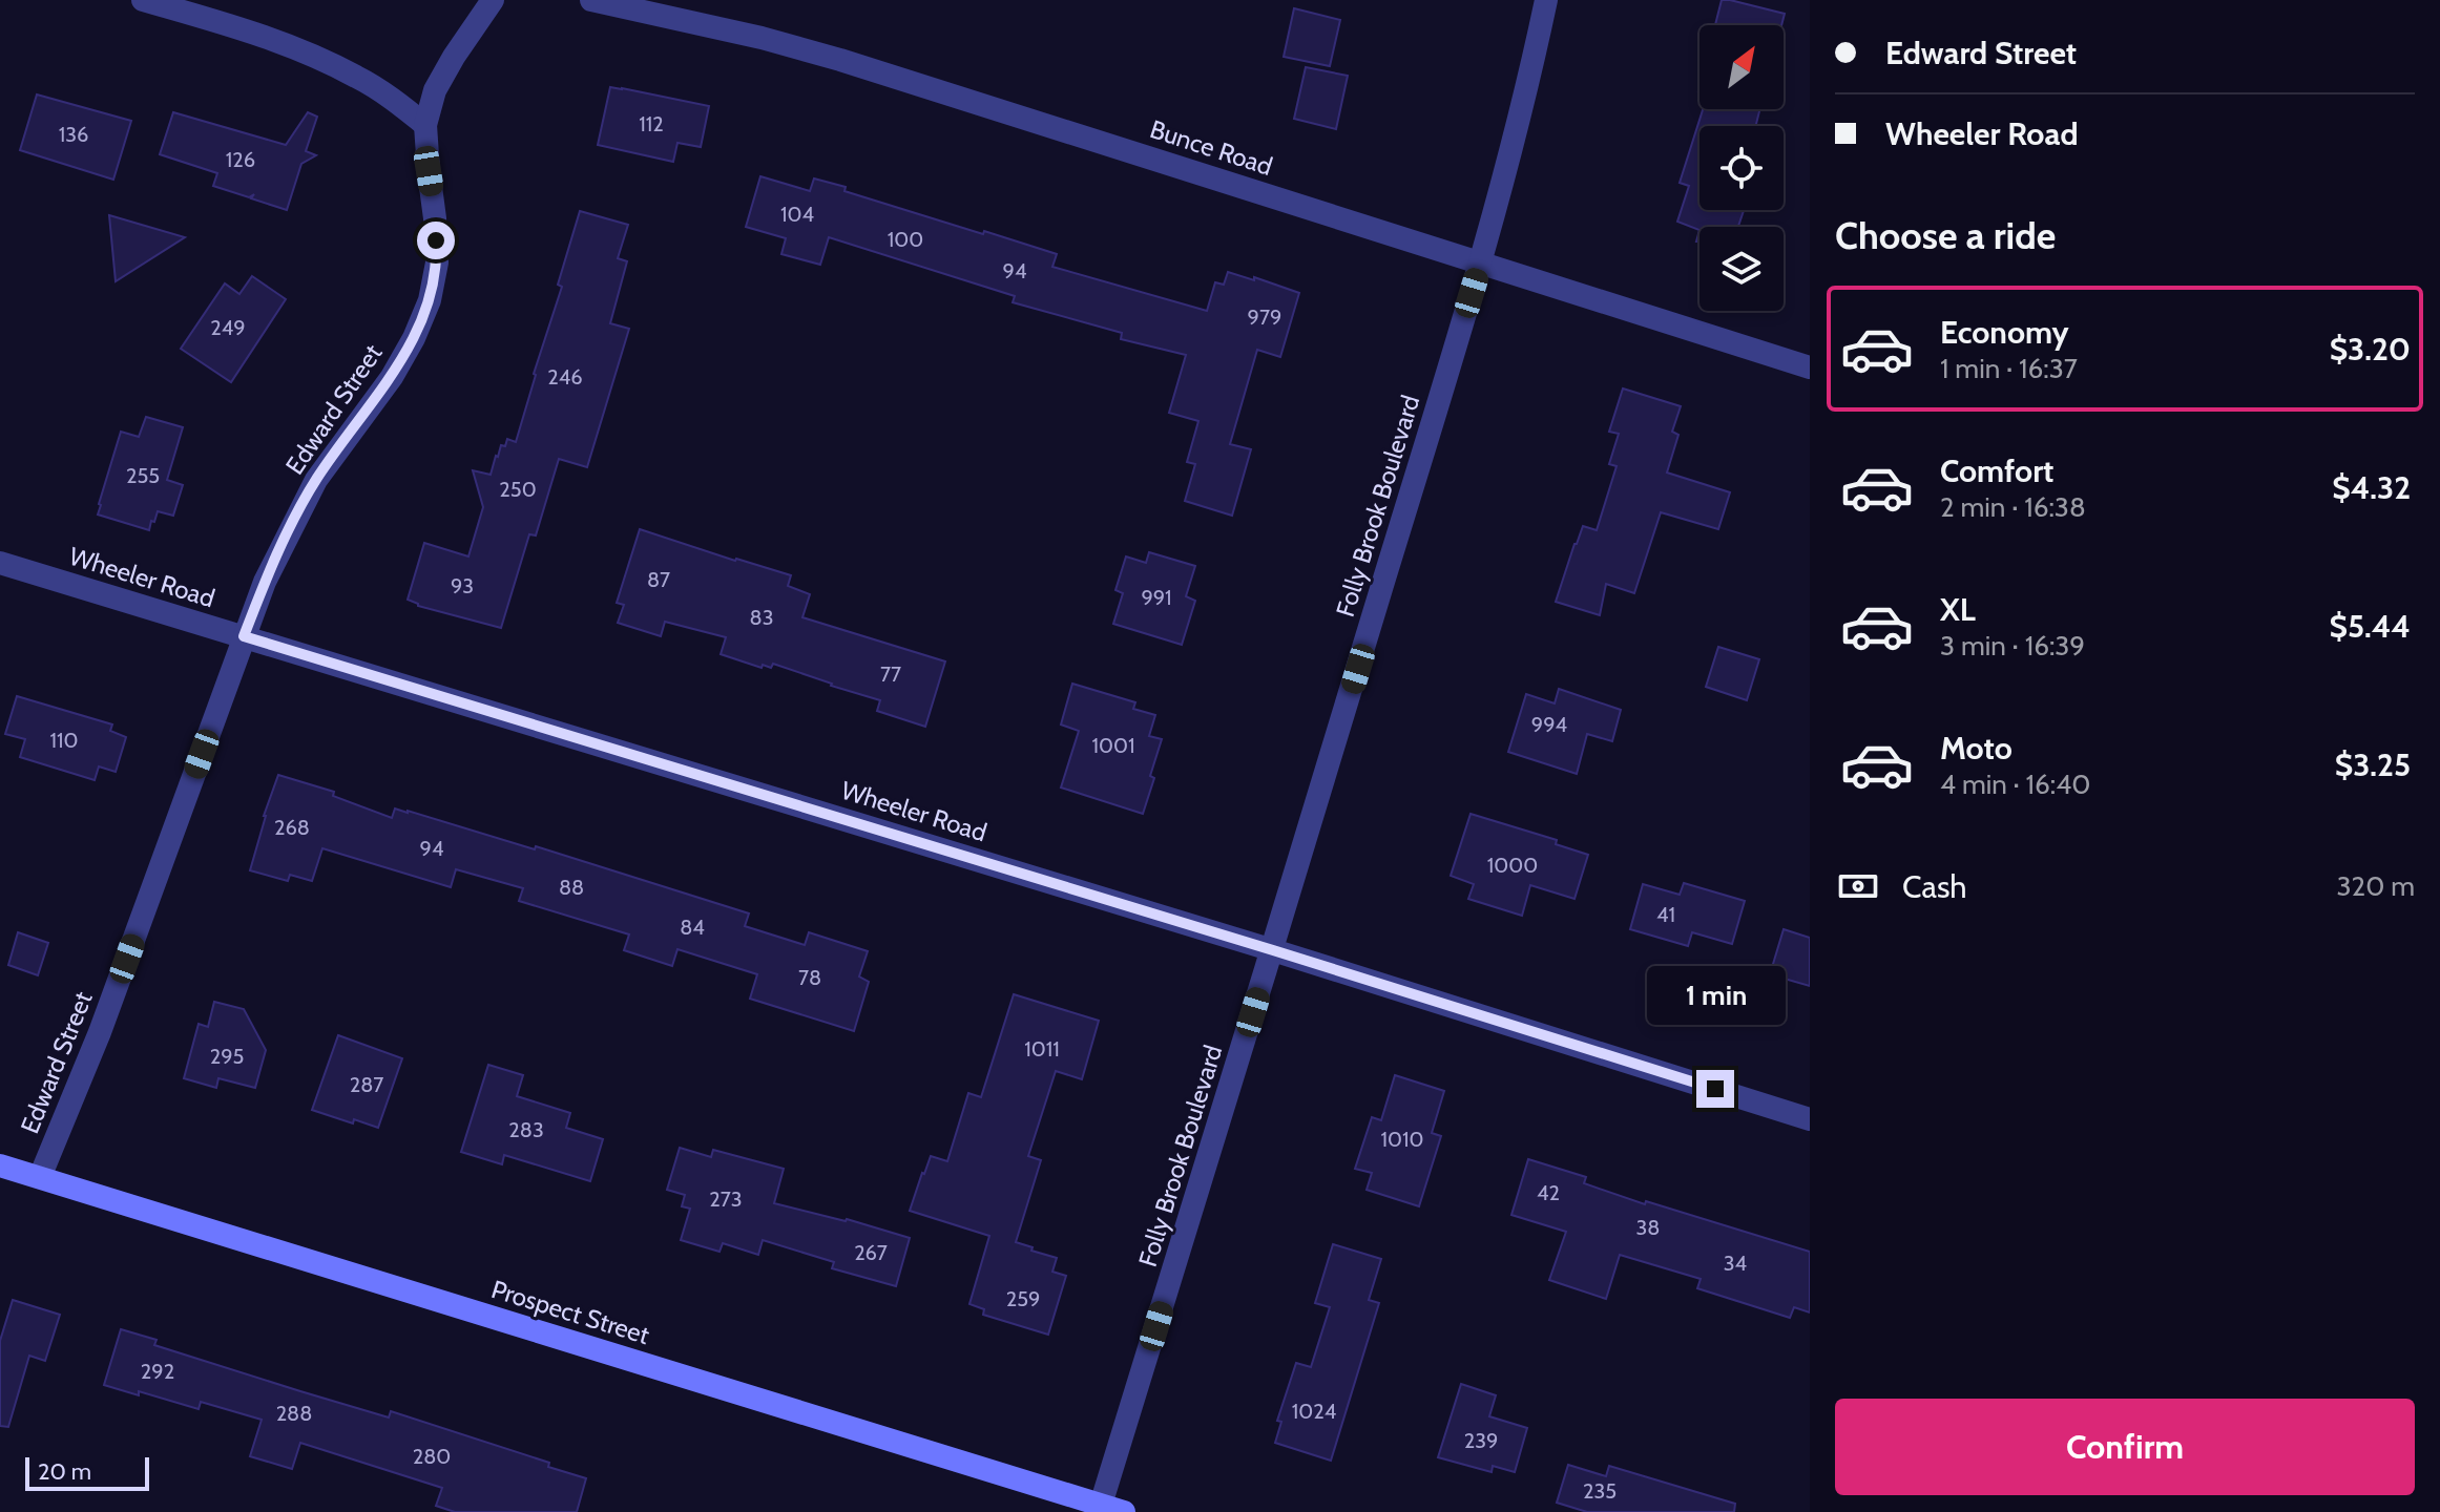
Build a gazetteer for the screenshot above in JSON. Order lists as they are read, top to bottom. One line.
{"streets":{"main road":["Prospect Street"],"street":["Bunce Road","Edward Street","Folly Brook Boulevard","Wheeler Road"]},"crossings":[["Bunce Road","Folly Brook Boulevard"],["Edward Street","Wheeler Road"],["Edward Street","Prospect Street"],["Folly Brook Boulevard","Wheeler Road"],["Folly Brook Boulevard","Prospect Street"]],"house_numbers":["112","136","126","104","100","94","979","249","246","255","250","87","93","991","83","77","994","110","1001","268","94","1000","88","41","84","78","1011","295","287","283","1010","42","273","38","267","34","259","292","1024","288","239","280","235"],"scale_bar":"20 m","north":"top right","page":{"banner":["Edward Street","Wheeler Road"],"heading":"Choose a ride","list":[{"name":"Economy","note":"1 min · 16:37","value":"$3.20"},{"name":"Comfort","note":"2 min · 16:38","value":"$4.32"},{"name":"XL","note":"3 min · 16:39","value":"$5.44"},{"name":"Moto","note":"4 min · 16:40","value":"$3.25"}],"pay":["Cash","320 m"],"bubble":"1 min","buttons":"Confirm","scale":"20 m"}}
